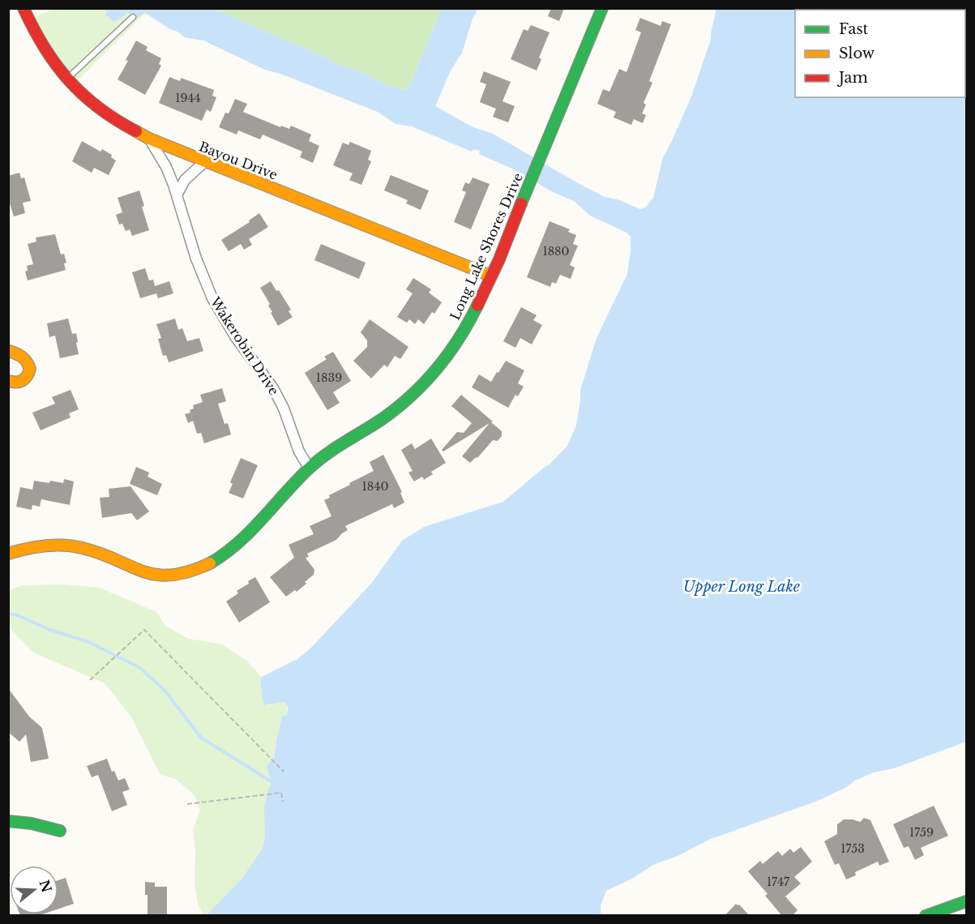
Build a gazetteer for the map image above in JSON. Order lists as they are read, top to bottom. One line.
{"streets":{"street":["Bayou Drive","Long Lake Shores Drive","Wakerobin Drive"]},"crossings":[["Bayou Drive","Long Lake Shores Drive"],["Bayou Drive","Wakerobin Drive"],["Long Lake Shores Drive","Wakerobin Drive"]],"water":["Upper Long Lake"],"house_numbers":["1944","1880","1839","1840","1759","1753","1747"],"legend":["Fast","Slow","Jam"],"north":"right"}
